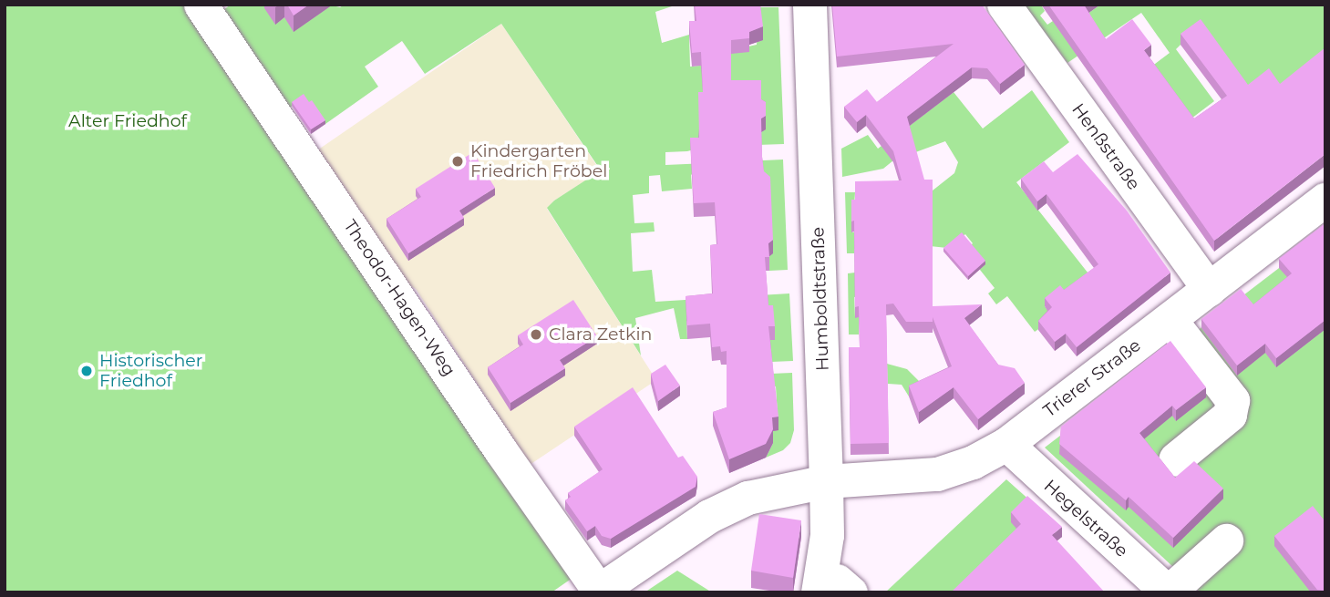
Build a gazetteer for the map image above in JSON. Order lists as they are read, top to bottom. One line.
{"streets":{"street":["Henßstraße","Theodor-Hagen-Weg","Humboldtstraße","Trierer Straße","Hegelstraße"]},"crossings":[["Henßstraße","Trierer Straße"],["Theodor-Hagen-Weg","Trierer Straße"],["Humboldtstraße","Trierer Straße"],["Trierer Straße","Hegelstraße"]],"parks":["Alter Friedhof"],"places":["Kindergarten Friedrich Fröbel","Clara Zetkin","Historischer Friedhof"]}
